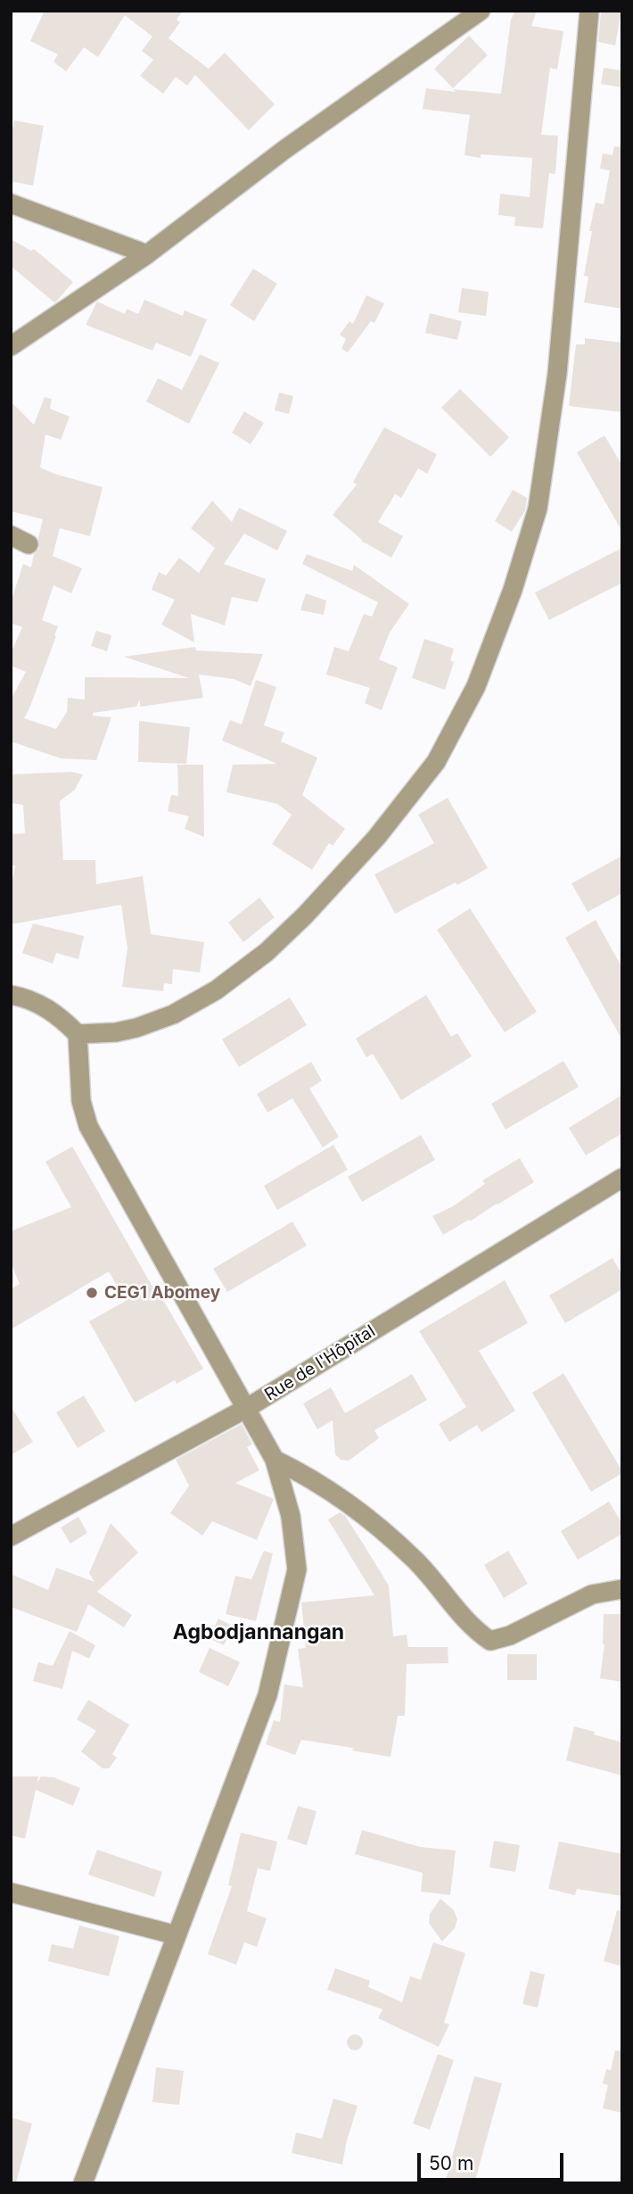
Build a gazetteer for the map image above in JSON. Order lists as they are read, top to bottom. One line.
{"streets":{"street":["Rue de l'Hôpital"]},"districts":["Agbodjannangan"],"places":["CEG1 Abomey"],"scale_bar":"50 m"}
